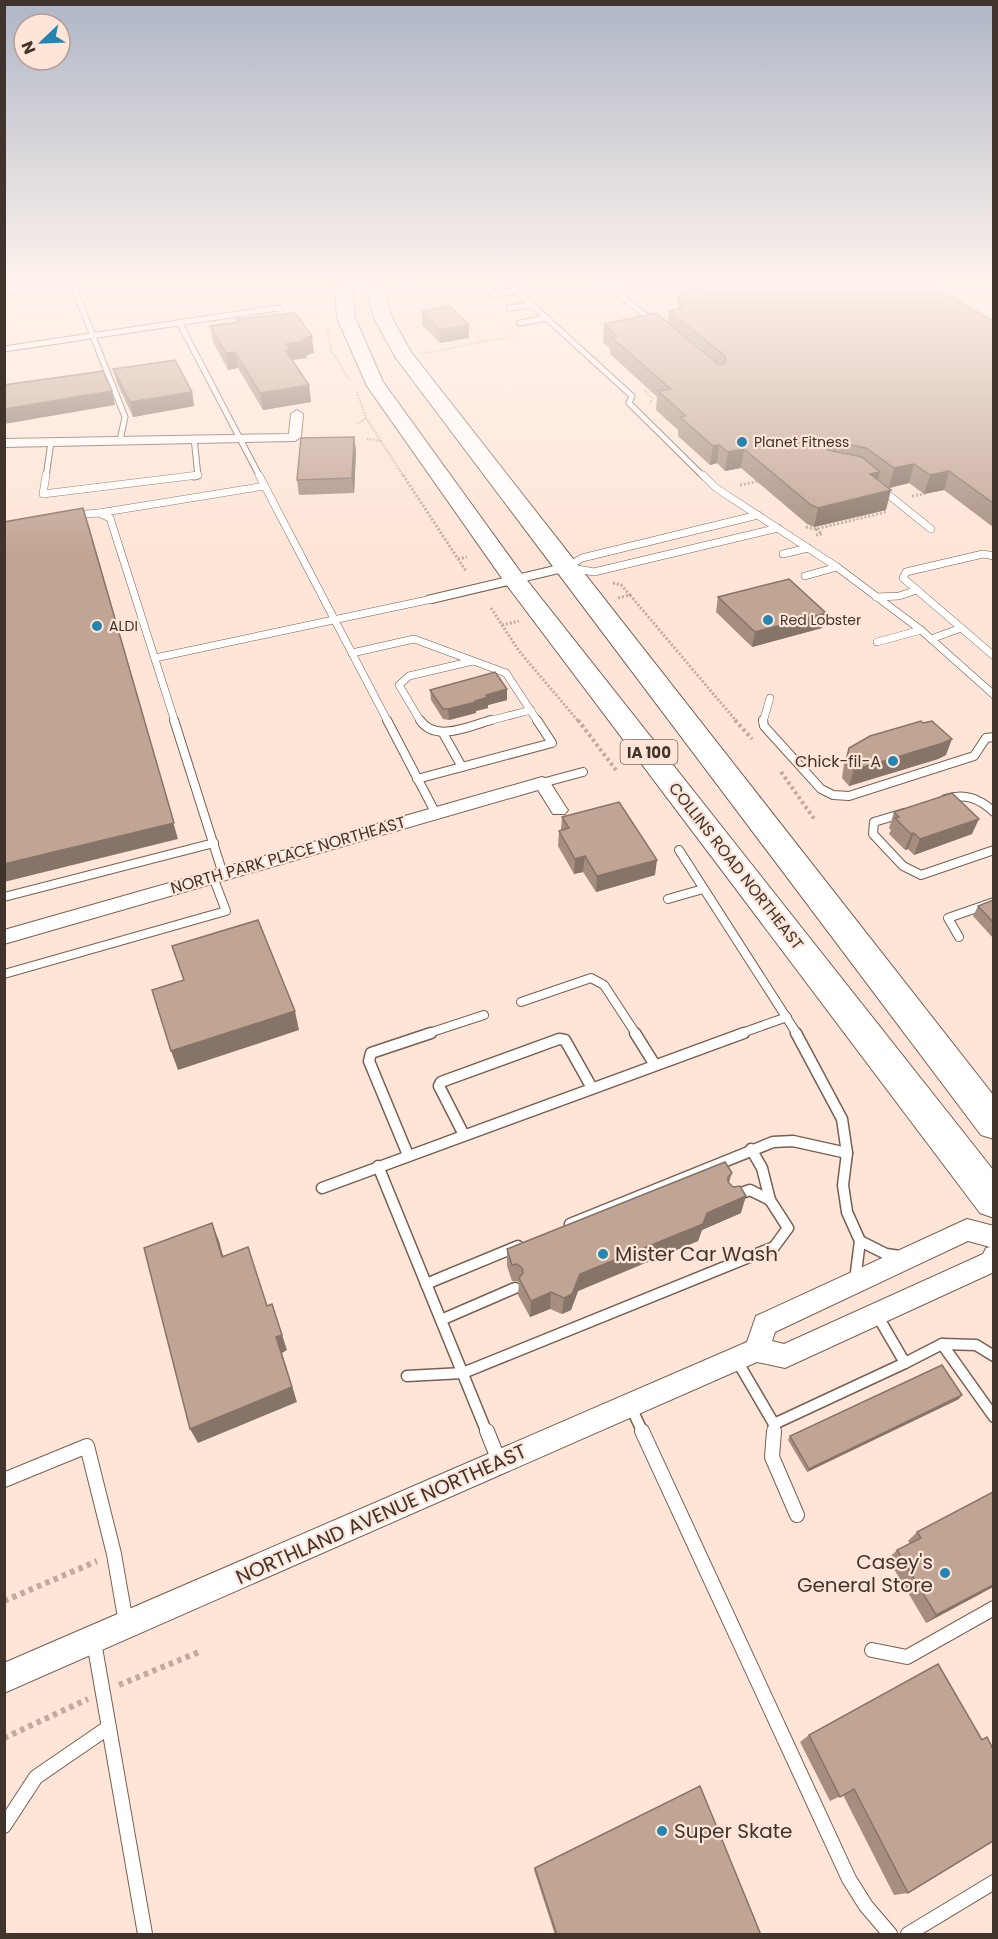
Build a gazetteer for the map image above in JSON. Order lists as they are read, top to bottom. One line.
{"streets":{"highway":["IA 100","COLLINS ROAD NORTHEAST"],"street":["NORTH PARK PLACE NORTHEAST","NORTHLAND AVENUE NORTHEAST"]},"places":["Planet Fitness","Red Lobster","ALDI","Chick-fil-A","Mister Car Wash","Casey's General Store","Super Skate"],"north":"bottom left"}
